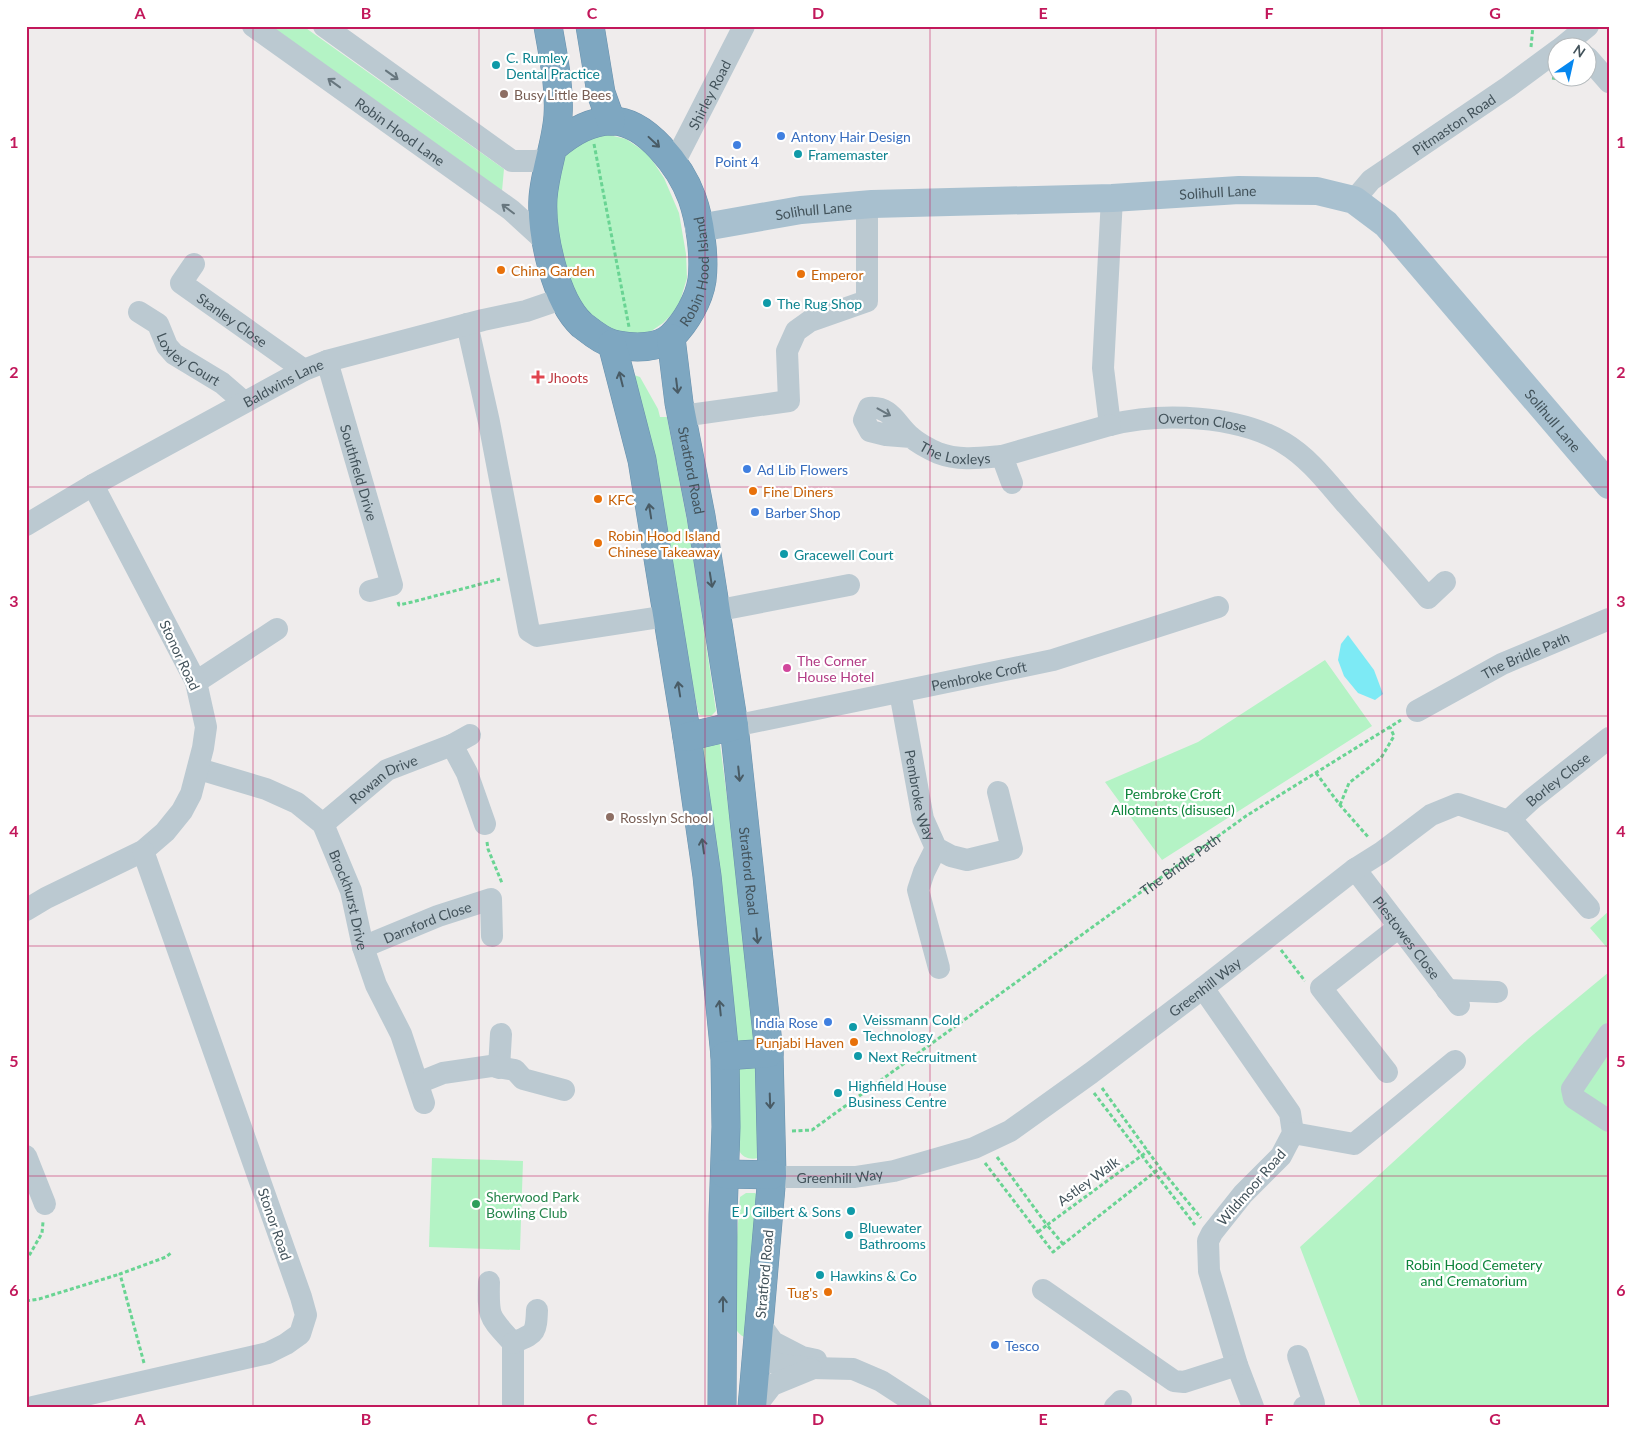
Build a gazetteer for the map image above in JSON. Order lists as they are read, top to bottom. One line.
{"streets":{"highway":["Robin Hood Island","Stratford Road"],"main road":["Solihull Lane"],"street":["Shirley Road","Pitmaston Road","Robin Hood Lane","Stanley Close","Loxley Court","Baldwins Lane","Overton Close","The Loxleys","Southfield Drive","Stonor Road","The Bridle Path","Pembroke Croft","Borley Close","Rowan Drive","Pembroke Way","Brockhurst Drive","Darnford Close","Plestowes Close","Greenhill Way","Wildmoor Road"],"path":["Astley Walk"]},"crossings":[["Shirley Road","Robin Hood Island"],["Pitmaston Road","Solihull Lane"],["Solihull Lane","Robin Hood Island"],["Robin Hood Island","Stratford Road"],["Stanley Close","Baldwins Lane"],["Loxley Court","Baldwins Lane"],["Baldwins Lane","Southfield Drive"],["Baldwins Lane","Stonor Road"],["Overton Close","The Loxleys"],["Stratford Road","The Bridle Path"],["Stratford Road","Pembroke Croft"],["Stratford Road","Greenhill Way"],["Stonor Road","Brockhurst Drive"],["Pembroke Croft","Pembroke Way"],["Borley Close","Greenhill Way"],["Rowan Drive","Brockhurst Drive"],["Brockhurst Drive","Darnford Close"],["Plestowes Close","Greenhill Way"],["Greenhill Way","Wildmoor Road"]],"parks":["Pembroke Croft Allotments (disused)","Robin Hood Cemetery and Crematorium"],"places":{"other":["C. Rumley Dental Practice","Busy Little Bees","Antony Hair Design","Point 4","Framemaster","China Garden","Emperor","The Rug Shop","Ad Lib Flowers","Fine Diners","KFC","Barber Shop","Robin Hood Island Chinese Takeaway","Gracewell Court","The Corner House Hotel","Rosslyn School","India Rose","Veissmann Cold Technology","Punjabi Haven","Next Recruitment","Highfield House Business Centre","Sherwood Park Bowling Club","E J Gilbert & Sons","Bluewater Bathrooms","Hawkins & Co","Tug's","Tesco"],"health":["Jhoots"]},"north":"top right","grid":{"columns":["A","B","C","D","E","F","G"],"rows":["1","2","3","4","5","6"]}}
